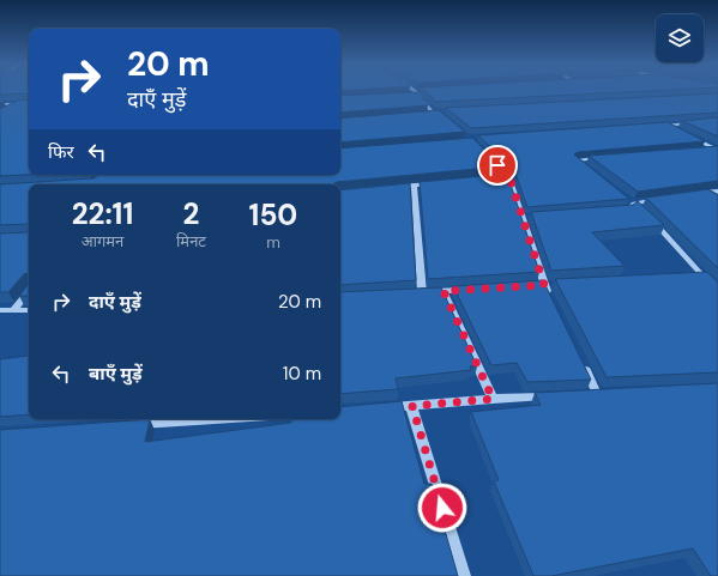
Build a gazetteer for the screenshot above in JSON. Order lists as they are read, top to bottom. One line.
{"page":{"turn":["20 m","दाएँ मुड़ें"],"then":"फिर","eta":["22:11","आगमन","2","मिनट","150","m"],"list":[{"name":"दाएँ मुड़ें","value":"20 m"},{"name":"बाएँ मुड़ें","value":"10 m"}]}}
